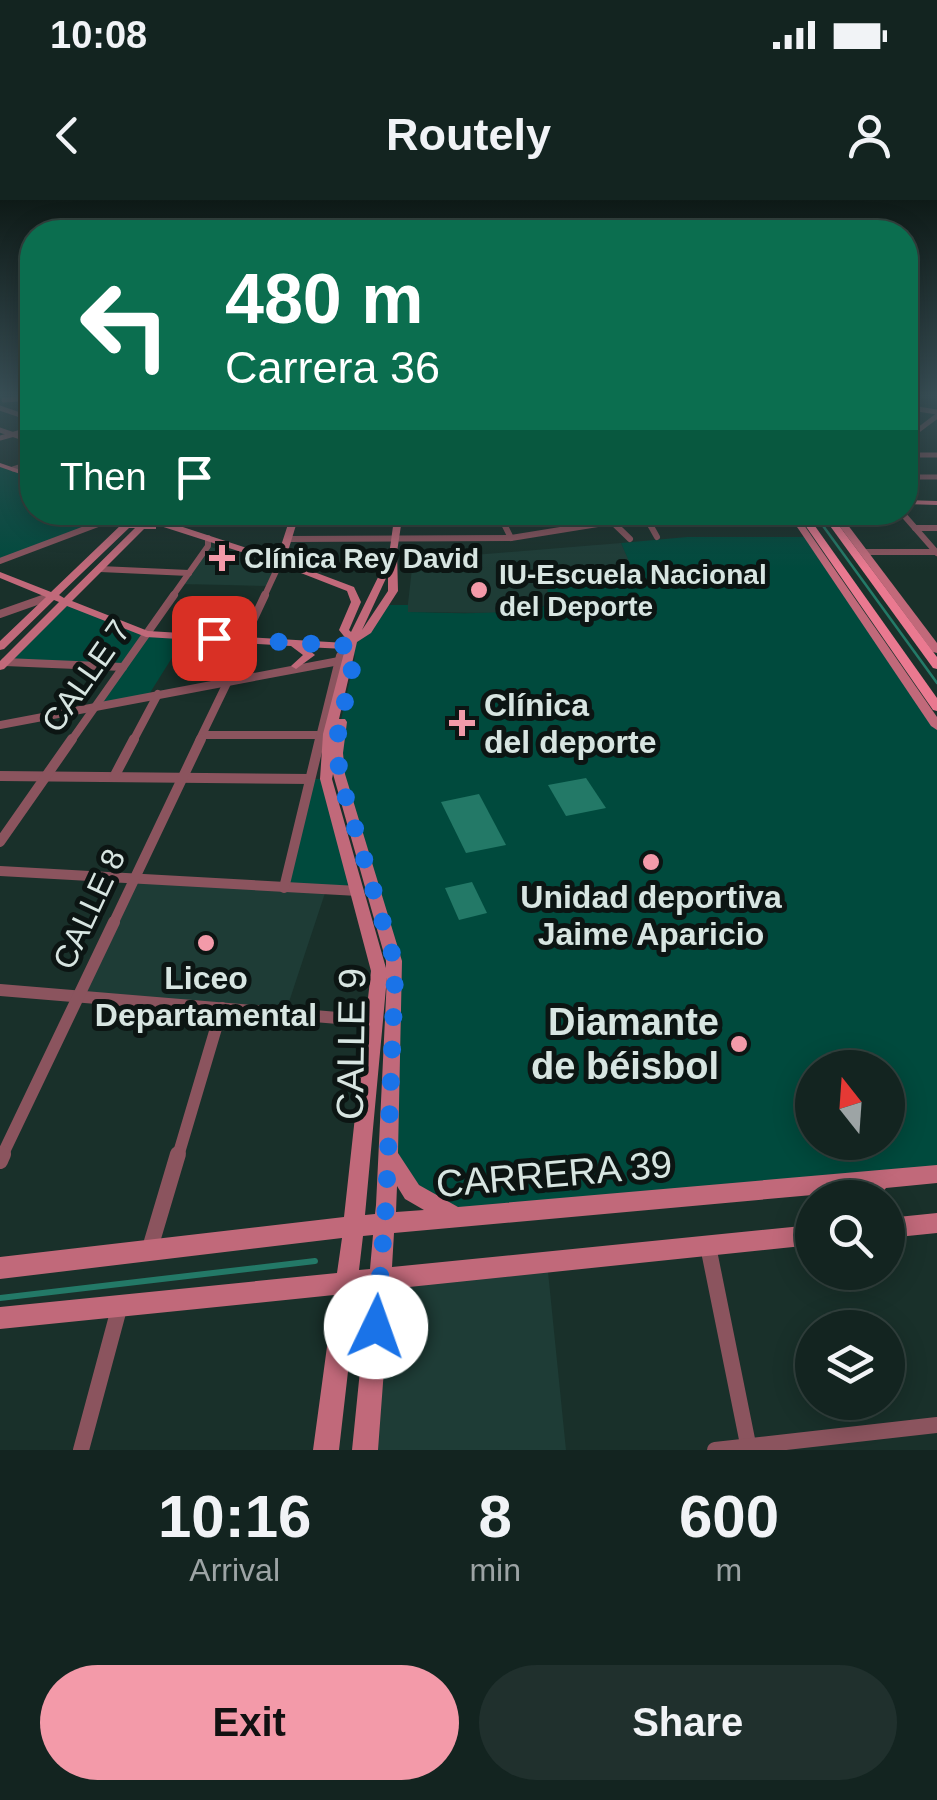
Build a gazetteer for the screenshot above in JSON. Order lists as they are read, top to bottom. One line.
{"streets":{"main road":["CALLE 9","CARRERA 39"],"street":["CALLE 7","CALLE 8"]},"crossings":[["CALLE 9","CARRERA 39"]],"places":{"health":["Clínica Rey David","Clínica del deporte"],"other":["IU-Escuela Nacional del Deporte","Unidad deportiva Jaime Aparicio","Liceo Departamental","Diamante de béisbol"]},"north":"top","page":{"status":"10:08","header":"Routely","turn":["480 m","Carrera 36"],"then":"Then","eta":["10:16","Arrival","8","min","600","m"],"buttons":["Exit","Share"]}}
